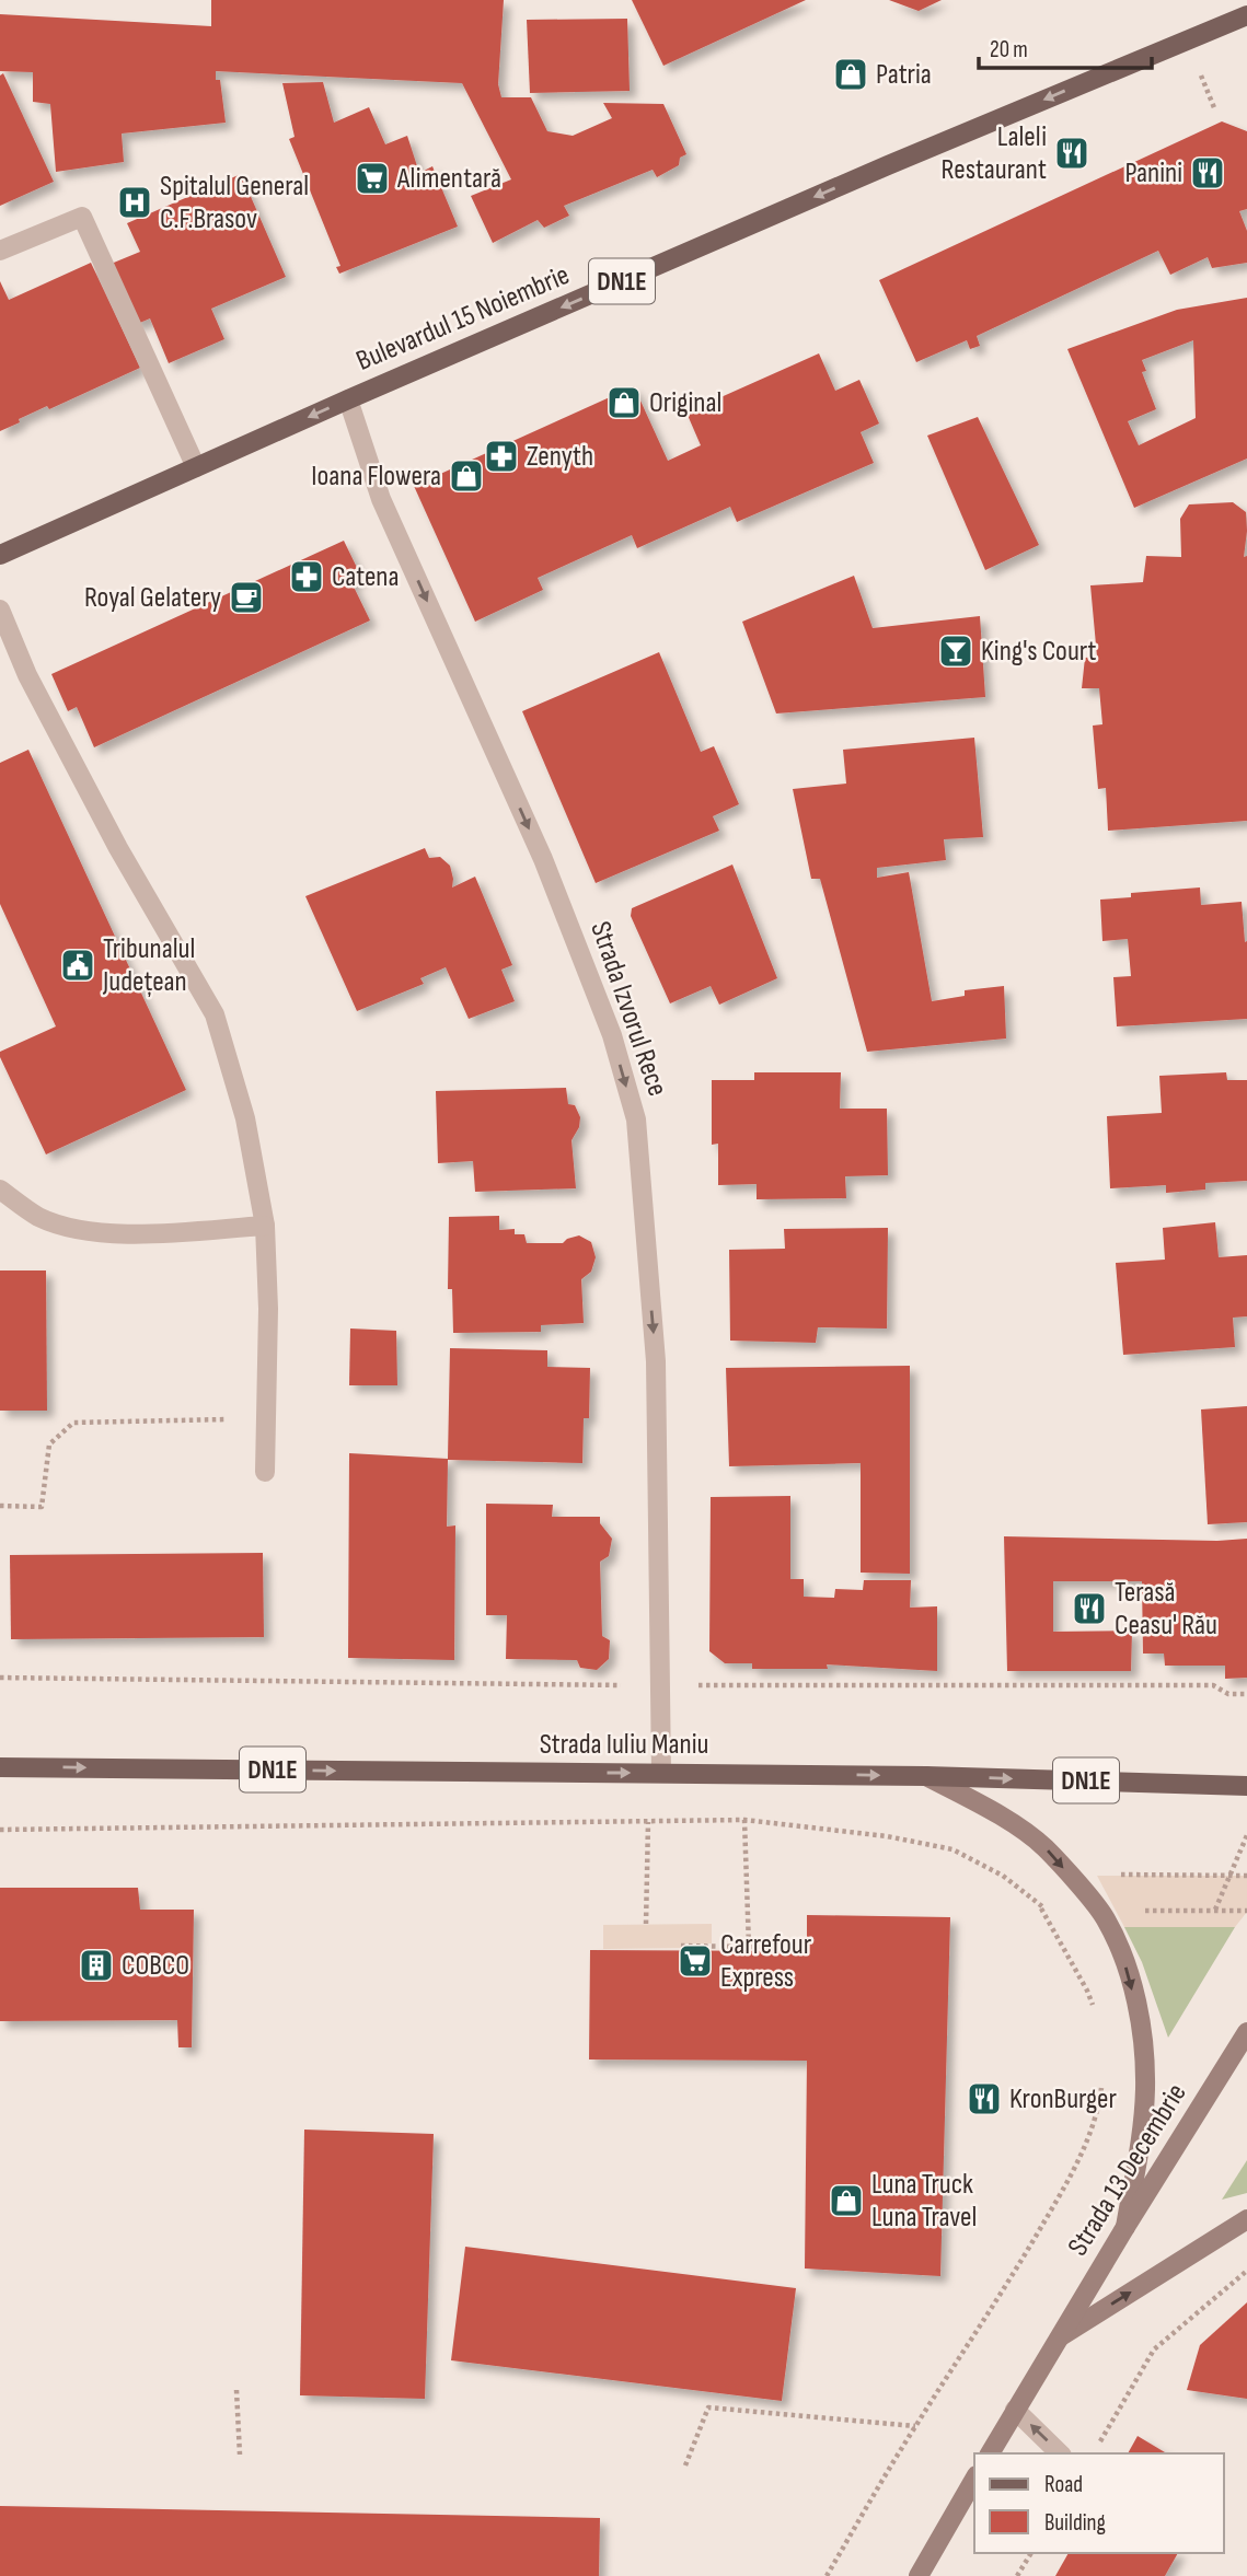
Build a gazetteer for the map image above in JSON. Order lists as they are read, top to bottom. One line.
{"streets":{"main road":["DN1E","Bulevardul 15 Noiembrie","Strada Iuliu Maniu","Strada 13 Decembrie"],"street":["Strada Izvorul Rece"]},"crossings":[["Bulevardul 15 Noiembrie","Strada Izvorul Rece"],["Strada Izvorul Rece","Strada Iuliu Maniu"]],"one_way":["Bulevardul 15 Noiembrie","Strada Izvorul Rece","Strada Iuliu Maniu"],"places":{"shop":["Patria","Original","Ioana Flowera","Luna Truck Luna Travel"],"restaurant":["Laleli Restaurant","Panini","Terasă Ceasu' Rău","KronBurger"],"supermarket":["Alimentară","Carrefour Express"],"hospital":["Spitalul General C.F.Brasov"],"pharmacy":["Zenyth","Catena"],"cafe":["Royal Gelatery"],"bar":["King's Court"],"public building":["Tribunalul Județean"],"building":["COBCO"]},"legend":["Road","Building"],"scale_bar":"20 m"}
